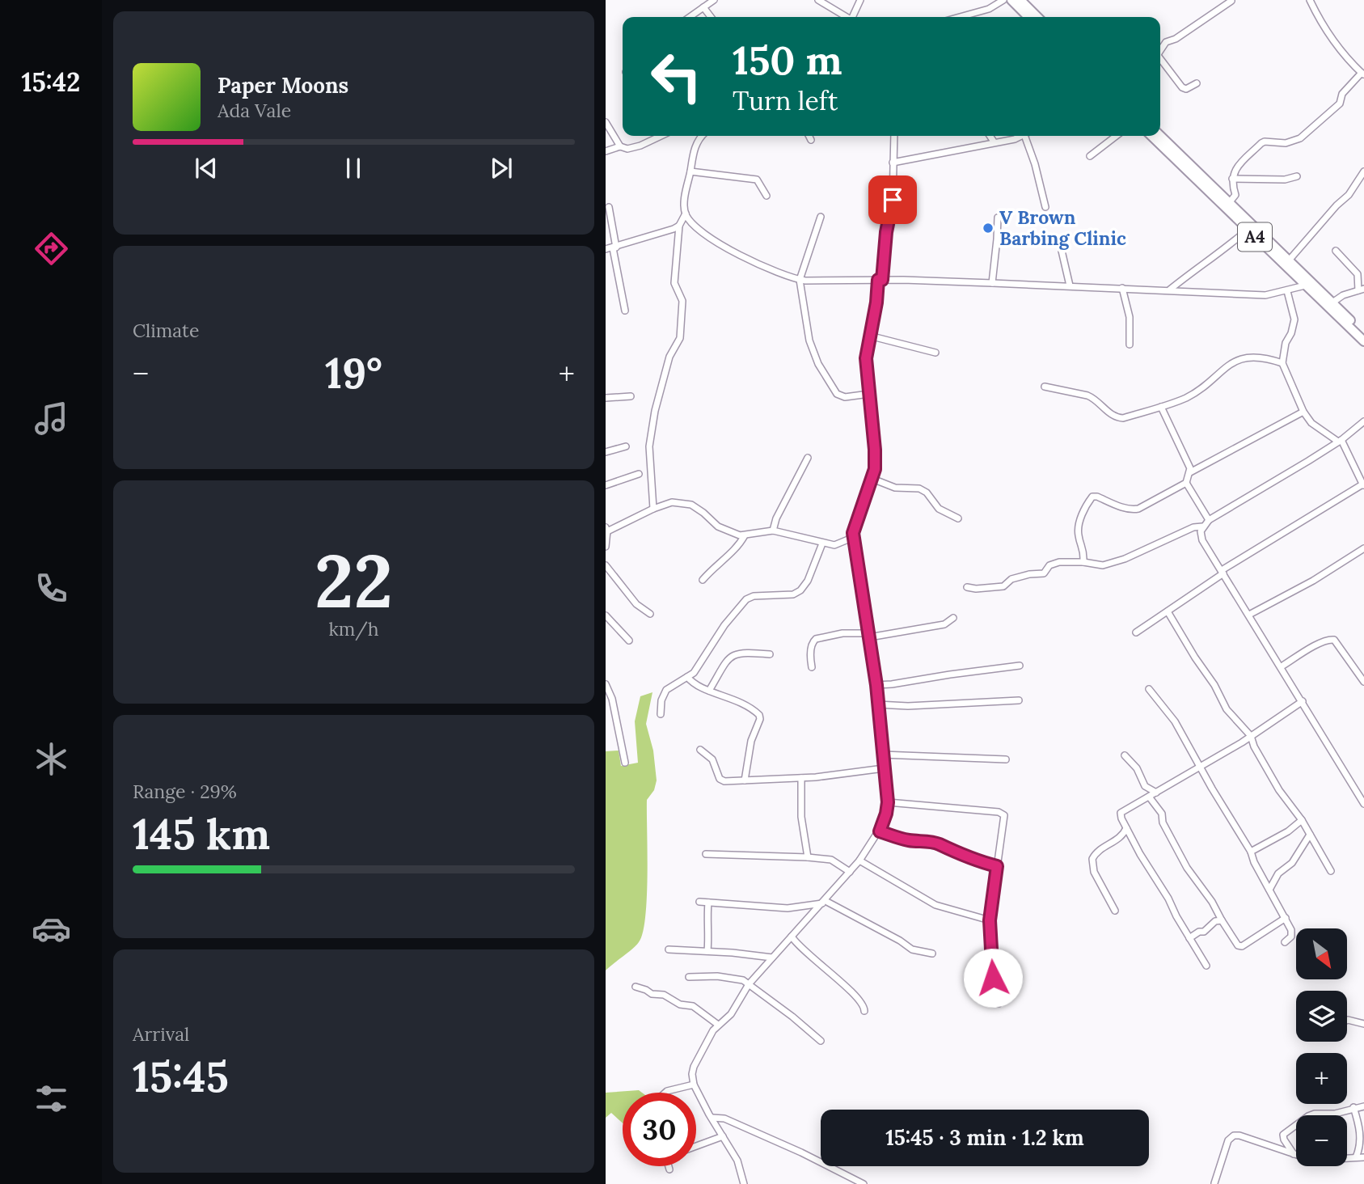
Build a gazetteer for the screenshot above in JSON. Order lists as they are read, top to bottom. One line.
{"streets":{"highway":["A4"]},"places":["V Brown Barbing Clinic"],"north":"bottom right","page":{"tabs":"15:42","turn":["150 m","Turn left"],"song":["Paper Moons","Ada Vale"],"tile":["Climate",["22","km/h"],["Range · 29%","145 km"],["Arrival","15:45"]],"heat":["−","19°","+"],"map_buttons":["+","−"],"limit":"30","trip":"15:45 · 3 min · 1.2 km"}}
